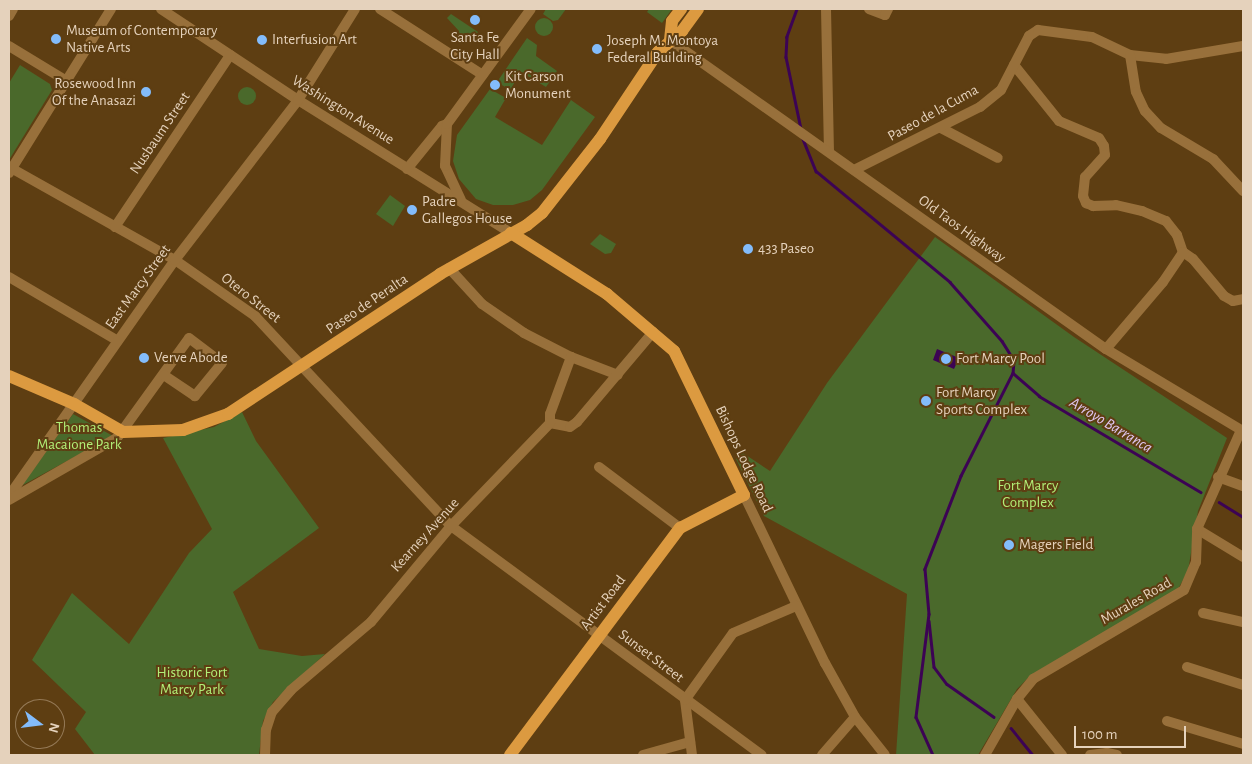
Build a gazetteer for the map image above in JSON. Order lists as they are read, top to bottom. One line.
{"streets":{"main road":["Paseo de Peralta","Bishops Lodge Road","Artist Road"],"street":["Washington Avenue","Paseo de la Cuma","Nusbaum Street","Old Taos Highway","East Marcy Street","Otero Street","Kearney Avenue","Murales Road","Sunset Street"]},"crossings":[["Washington Avenue","Nusbaum Street"],["Washington Avenue","East Marcy Street"],["Washington Avenue","Paseo de Peralta"],["Washington Avenue","Bishops Lodge Road"],["Paseo de la Cuma","Old Taos Highway"],["Nusbaum Street","Otero Street"],["Old Taos Highway","Paseo de Peralta"],["Old Taos Highway","Murales Road"],["East Marcy Street","Otero Street"],["East Marcy Street","Paseo de Peralta"],["Otero Street","Paseo de Peralta"],["Otero Street","Kearney Avenue"],["Otero Street","Sunset Street"],["Paseo de Peralta","Bishops Lodge Road"],["Bishops Lodge Road","Artist Road"],["Kearney Avenue","Sunset Street"],["Artist Road","Sunset Street"]],"water":["Arroyo Barranca"],"parks":["Thomas Macaione Park","Fort Marcy Complex","Historic Fort Marcy Park"],"places":["Santa Fe City Hall","Museum of Contemporary Native Arts","Interfusion Art","Joseph M. Montoya Federal Building","Kit Carson Monument","Rosewood Inn Of the Anasazi","Padre Gallegos House","433 Paseo","Verve Abode","Fort Marcy Pool","Fort Marcy Sports Complex","Magers Field"],"scale_bar":"100 m","north":"right"}
